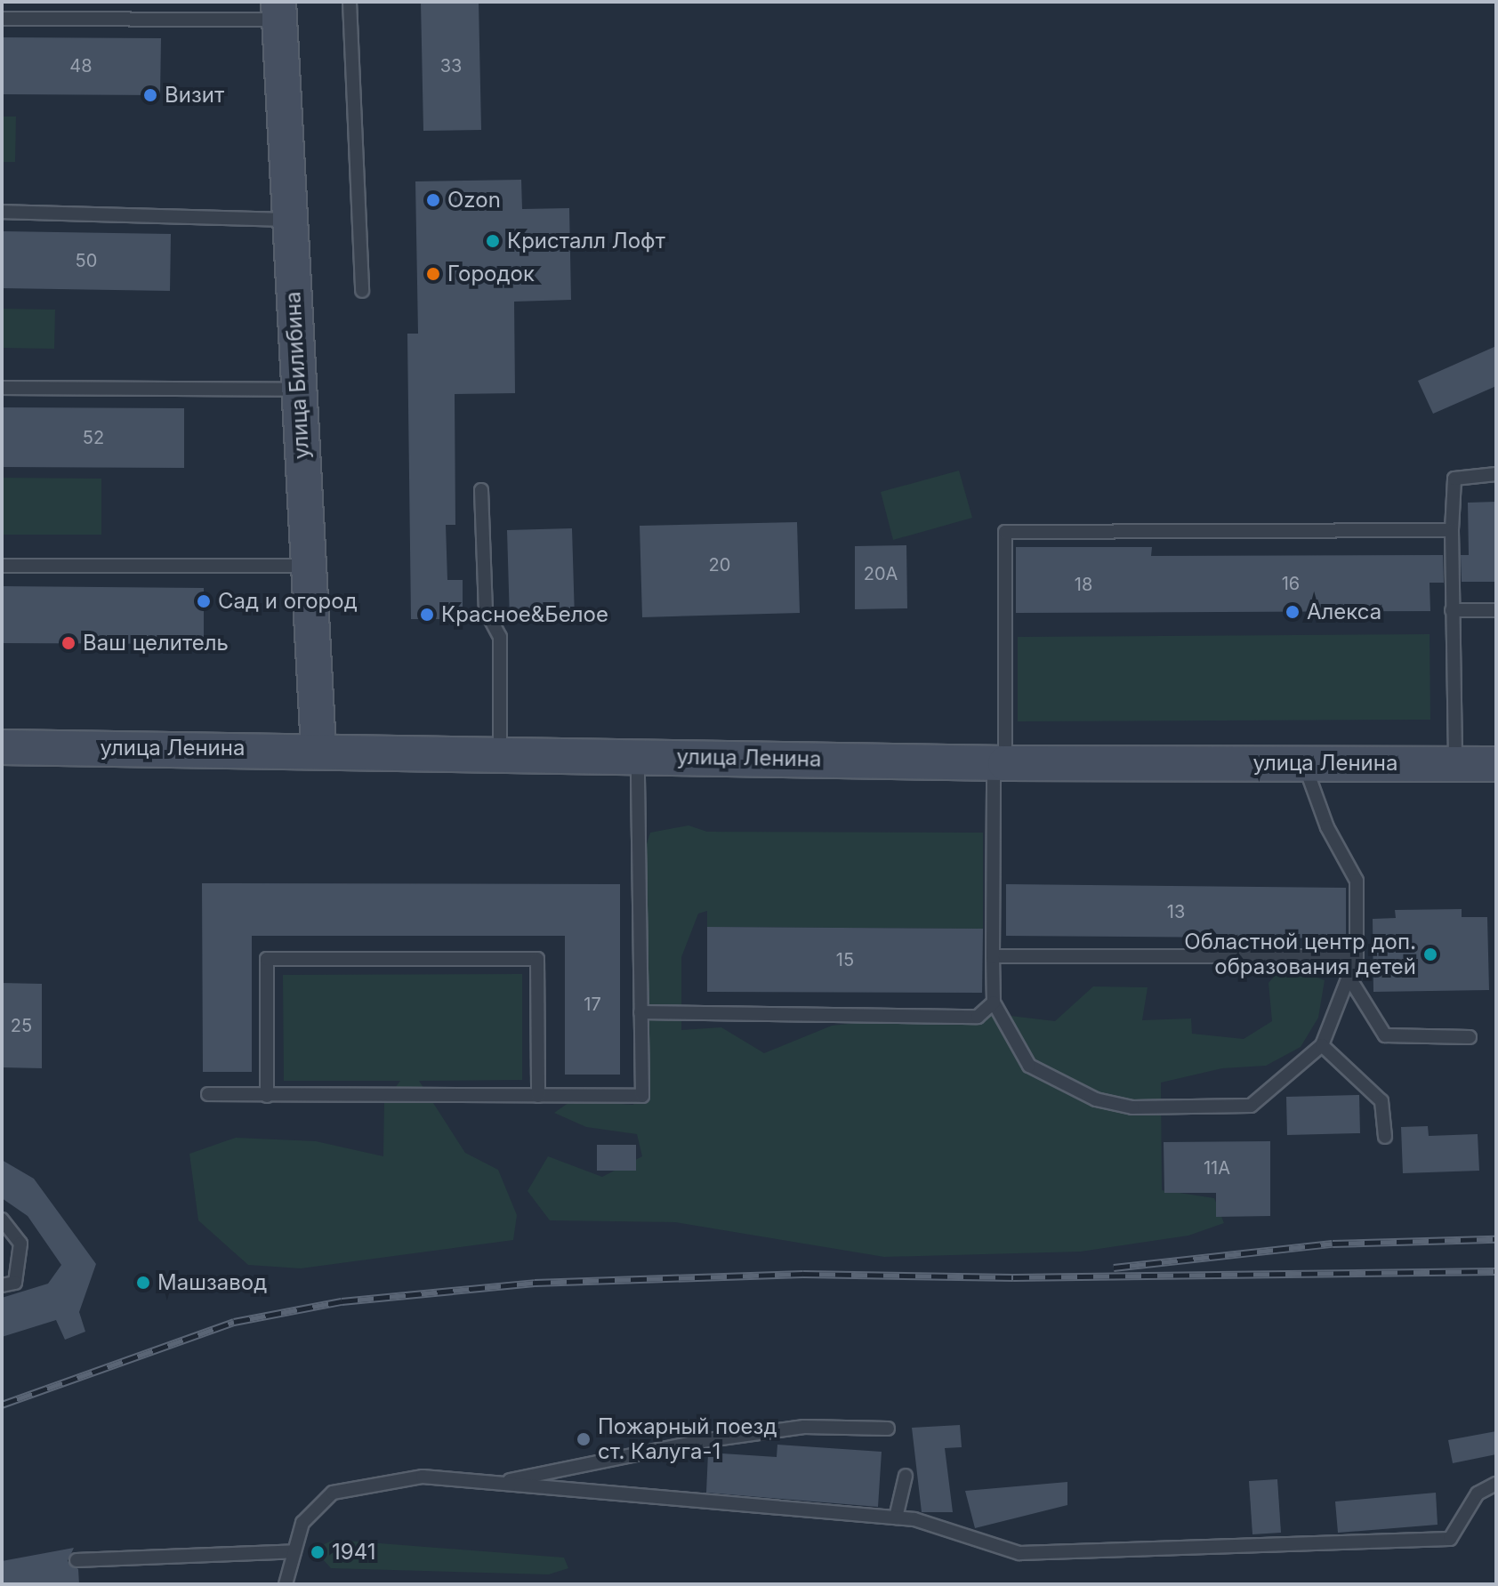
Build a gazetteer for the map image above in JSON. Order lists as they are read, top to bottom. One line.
{"streets":{"main road":["улица Билибина","улица Ленина"]},"crossings":[["улица Билибина","улица Ленина"]],"places":["Визит","Ozon","Кристалл Лофт","Городок","Сад и огород","Алекса","Красное&Белое","Ваш целитель","Областной центр доп. образования детей","Машзавод","Пожарный поезд ст. Калуга-1","1941"],"house_numbers":["48","33","50","52","20","20А","16","18","13","15","17","25","11А"]}
